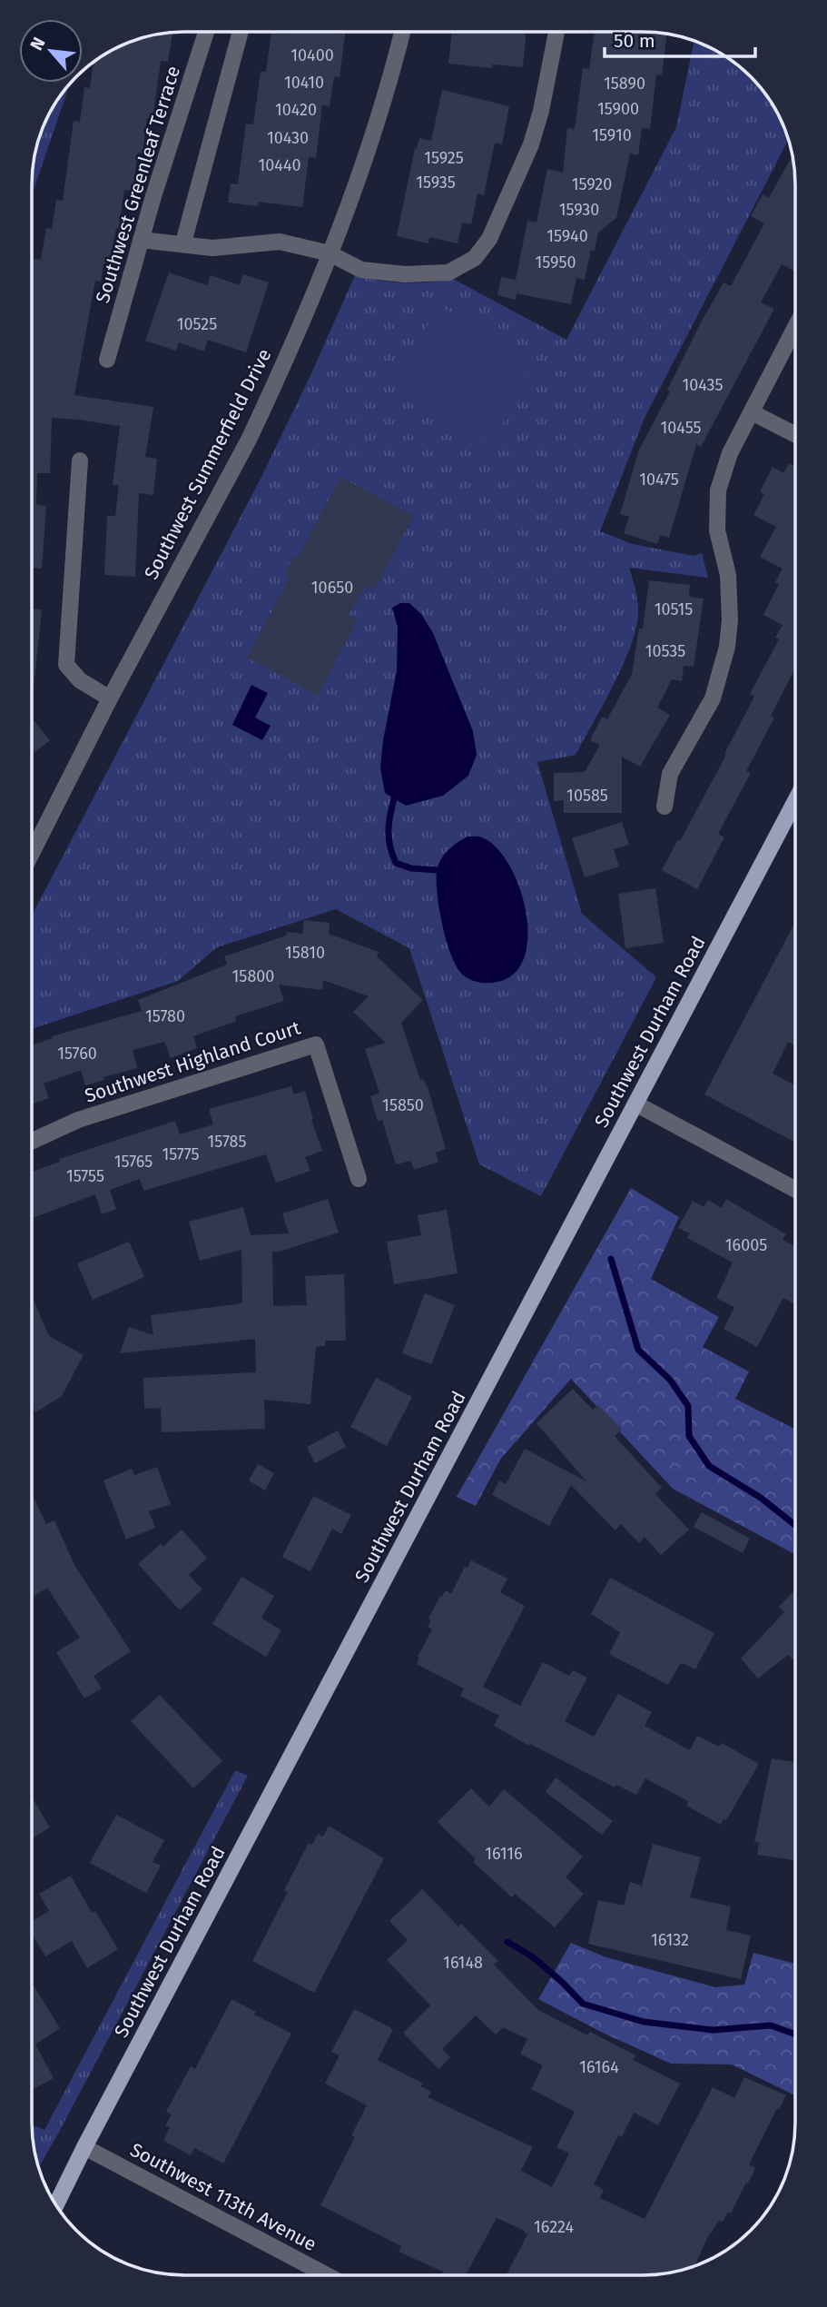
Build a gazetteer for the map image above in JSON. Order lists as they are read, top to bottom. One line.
{"streets":{"main road":["Southwest Durham Road"],"street":["Southwest Greenleaf Terrace","Southwest Summerfield Drive","Southwest Highland Court","Southwest 113th Avenue"]},"crossings":[["Southwest Durham Road","Southwest 113th Avenue"]],"house_numbers":["10400","10410","15890","15900","10420","15910","10430","15925","10440","15935","15920","15930","15940","15950","10525","10435","10455","10475","10650","10515","10535","10585","15810","15800","15780","15760","15850","15785","15775","15765","15755","16005","16116","16132","16148","16164","16224"],"scale_bar":"50 m","north":"top left"}
